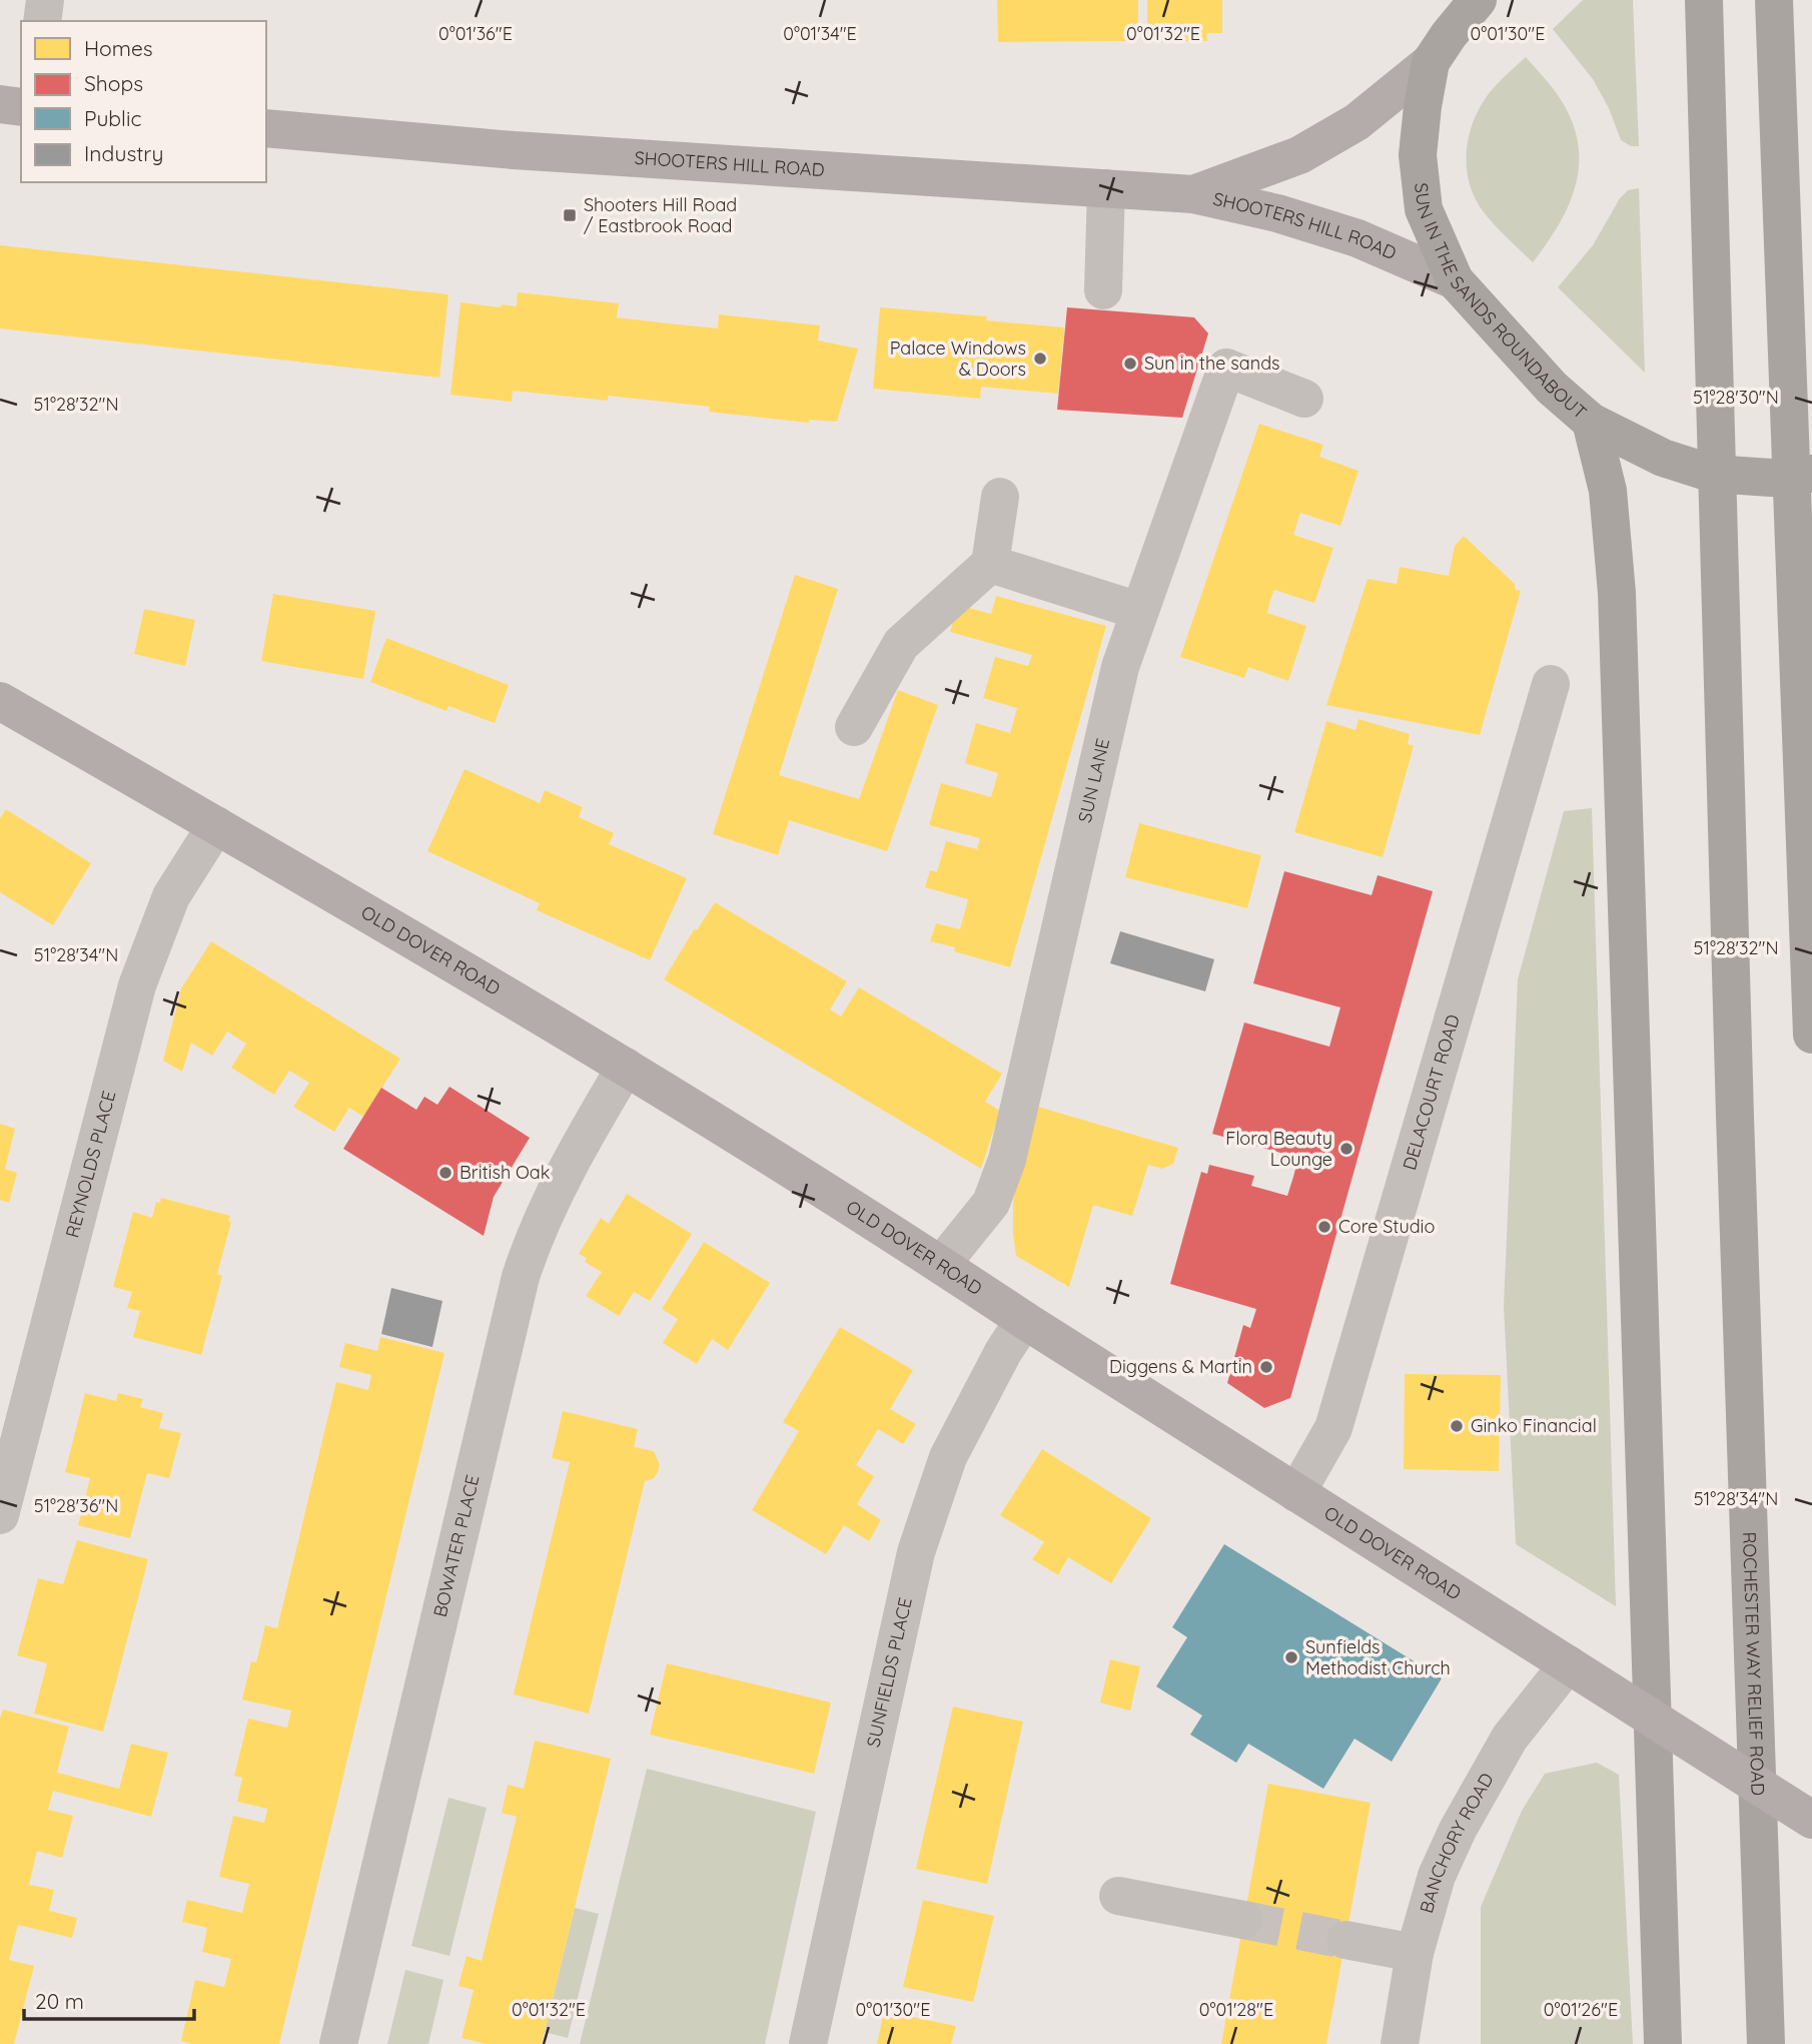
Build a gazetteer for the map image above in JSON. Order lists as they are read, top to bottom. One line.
{"streets":{"highway":["SUN IN THE SANDS ROUNDABOUT","ROCHESTER WAY RELIEF ROAD"],"main road":["SHOOTERS HILL ROAD","OLD DOVER ROAD"],"street":["SUN LANE","DELACOURT ROAD","REYNOLDS PLACE","BOWATER PLACE","SUNFIELDS PLACE","BANCHORY ROAD"]},"crossings":[["SHOOTERS HILL ROAD","SUN IN THE SANDS ROUNDABOUT"],["SUN LANE","OLD DOVER ROAD"],["OLD DOVER ROAD","DELACOURT ROAD"],["OLD DOVER ROAD","REYNOLDS PLACE"],["OLD DOVER ROAD","BOWATER PLACE"],["OLD DOVER ROAD","SUNFIELDS PLACE"],["OLD DOVER ROAD","BANCHORY ROAD"]],"places":{"transit":["Shooters Hill Road / Eastbrook Road"],"other":["Palace Windows & Doors","Sun in the sands","Flora Beauty Lounge","British Oak","Core Studio","Diggens & Martin","Ginko Financial","Sunfields Methodist Church"]},"legend":["Homes","Shops","Public","Industry"],"scale_bar":"20 m","coordinates":["0°01'36\"E","0°01'34\"E","0°01'32\"E","0°01'30\"E","51°28'30\"N","51°28'32\"N","51°28'34\"N","51°28'36\"N","0°01'28\"E","0°01'26\"E"]}
